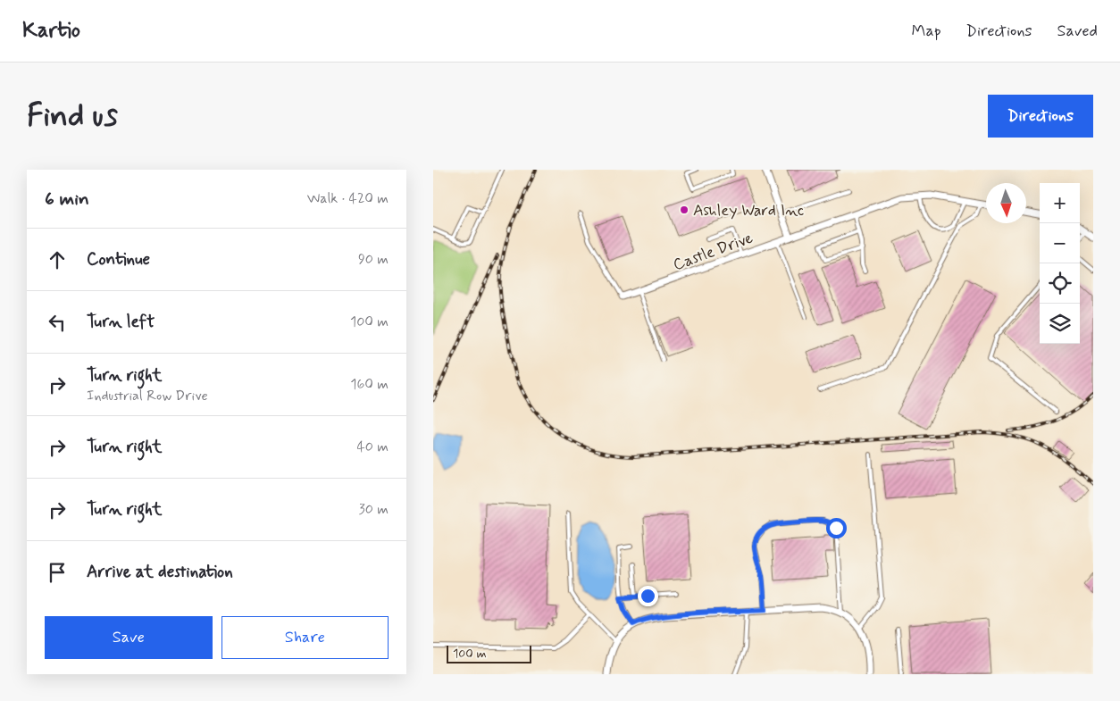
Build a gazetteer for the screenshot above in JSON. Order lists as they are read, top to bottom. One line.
{"streets":{"street":["Castle Drive"]},"places":["Ashley Ward Inc"],"scale_bar":"100 m","north":"bottom","page":{"header":"Kartio","nav":["Map","Directions","Saved"],"buttons":["Directions",["Save","Share"]],"title":"Find us","heading":["6 min","Walk · 420 m"],"map_buttons":["+","−"],"list":[["Continue","90 m"],["Turn left","100 m"],["Turn right","Industrial Row Drive","160 m"],["Turn right","40 m"],["Turn right","30 m"],"Arrive at destination"],"scale":"100 m"}}
